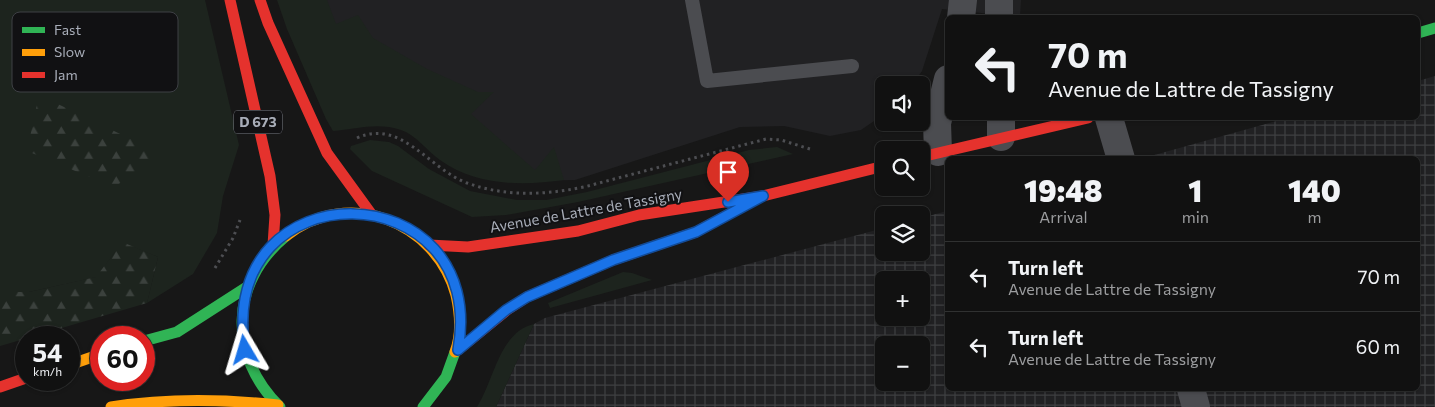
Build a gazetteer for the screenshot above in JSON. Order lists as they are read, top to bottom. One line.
{"streets":{"main road":["D 673","Avenue de Lattre de Tassigny"]},"legend":["Fast","Slow","Jam"],"page":{"turn":["70 m","Avenue de Lattre de Tassigny"],"map_buttons":["+","−"],"eta":["19:48","Arrival","1","min","140","m"],"list":[{"name":"Turn left","note":"Avenue de Lattre de Tassigny","value":"70 m"},{"name":"Turn left","note":"Avenue de Lattre de Tassigny","value":"60 m"}],"speed":"54 km/h","limit":"60"}}
